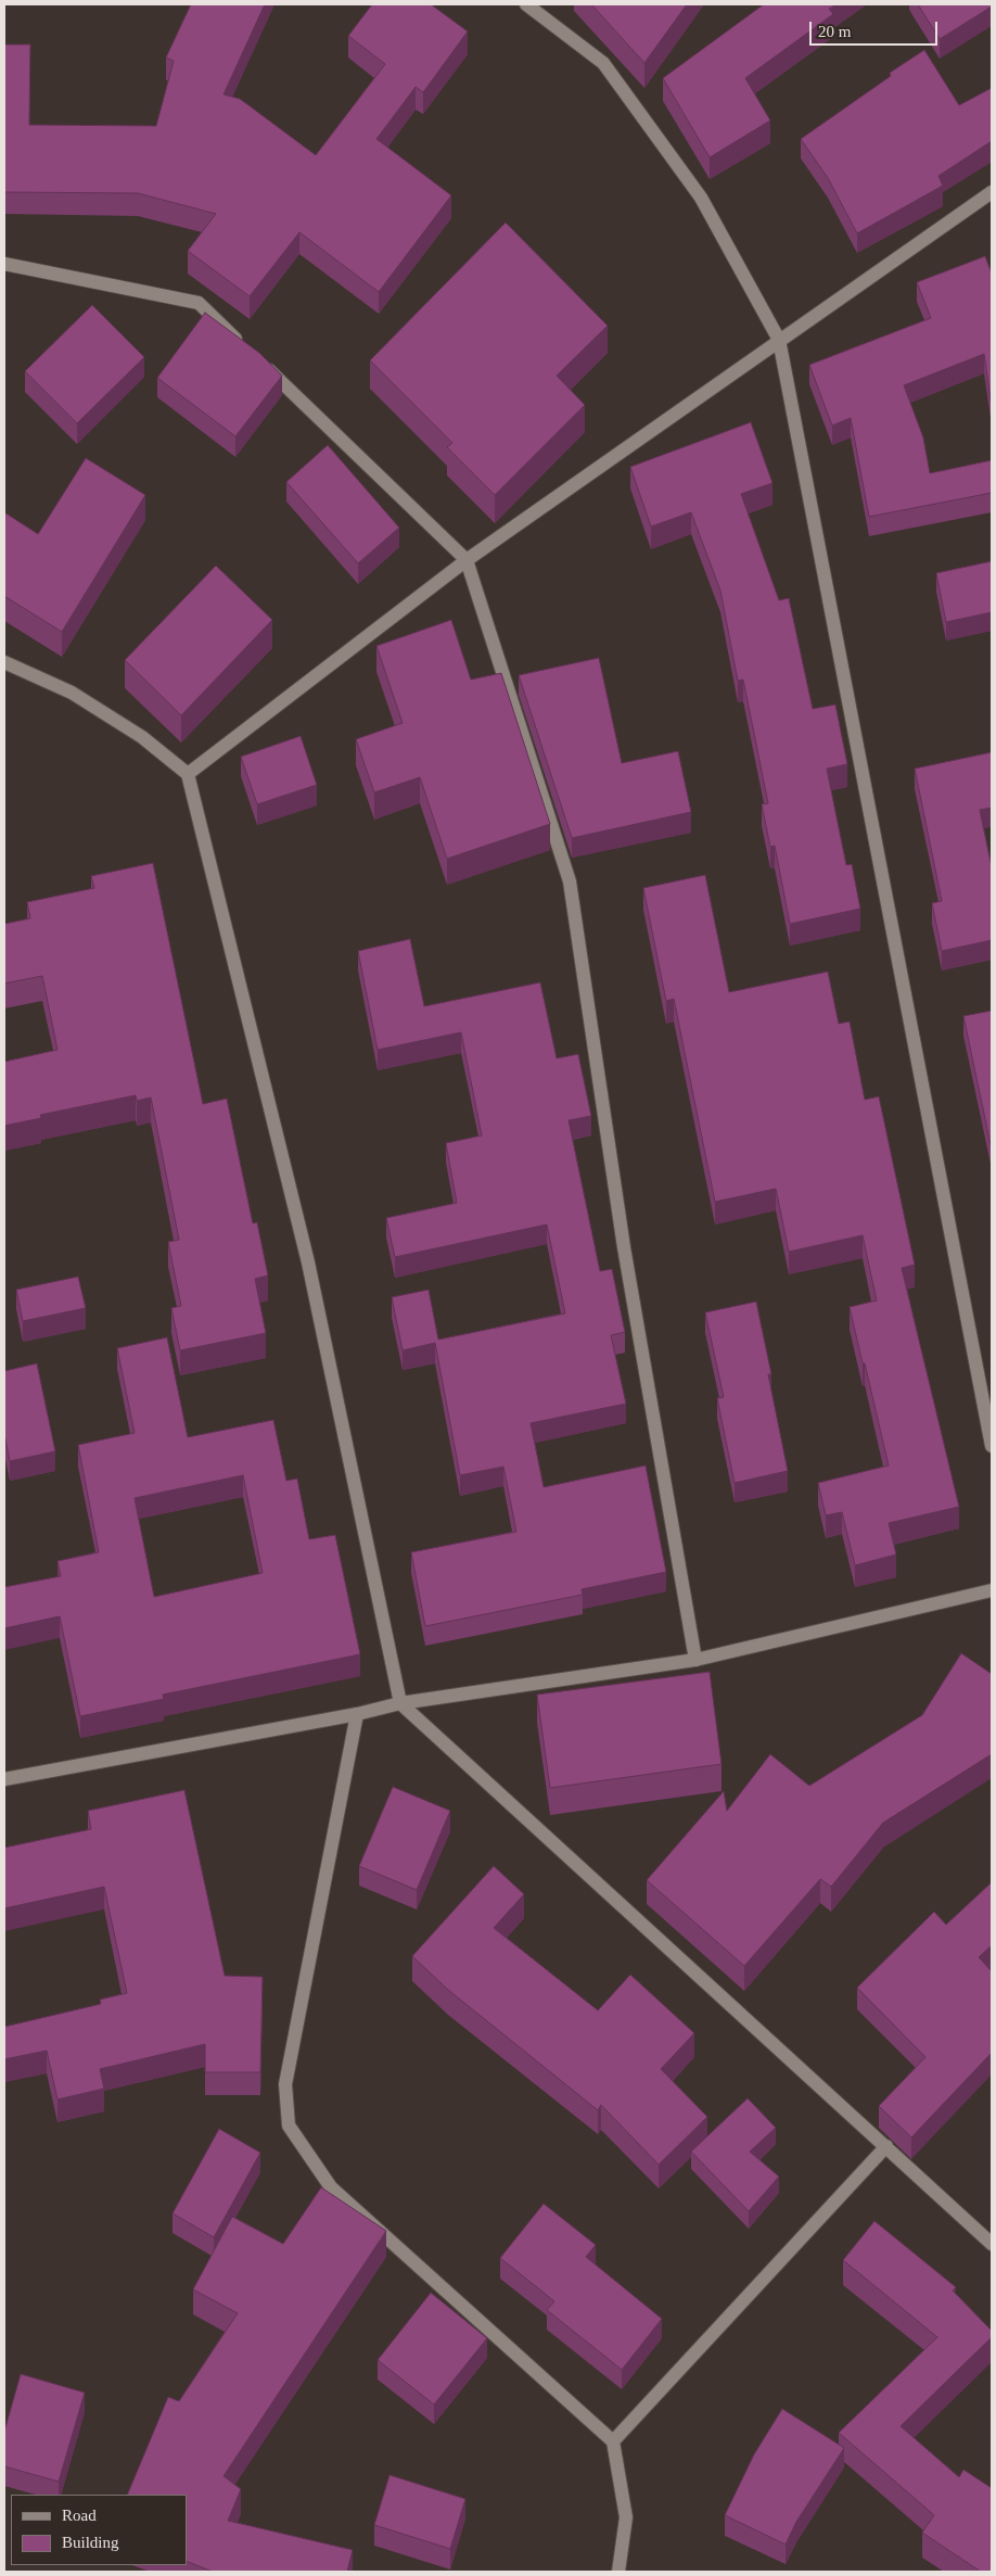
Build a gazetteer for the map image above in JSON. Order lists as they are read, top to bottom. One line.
{"legend":["Road","Building"],"scale_bar":"20 m"}
